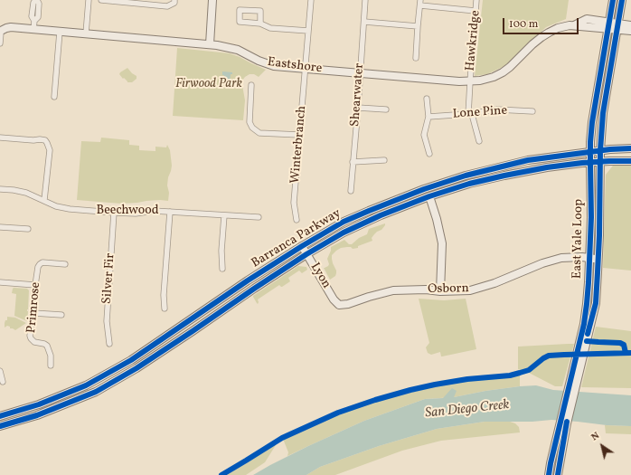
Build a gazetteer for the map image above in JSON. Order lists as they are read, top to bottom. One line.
{"streets":{"main road":["Eastshore","Barranca Parkway","East Yale Loop","Lyon","Osborn"],"street":["Hawkridge","Shearwater","Lone Pine","Winterbranch","Beechwood","Silver Fir","Primrose"]},"crossings":[["Hawkridge","Eastshore"],["Hawkridge","Lone Pine"],["Eastshore","Shearwater"],["Eastshore","Winterbranch"],["Eastshore","East Yale Loop"],["Beechwood","Silver Fir"],["Barranca Parkway","East Yale Loop"],["Barranca Parkway","Lyon"],["East Yale Loop","Osborn"],["Lyon","Osborn"]],"water":["San Diego Creek"],"parks":["Firwood Park"],"scale_bar":"100 m","north":"top left"}
